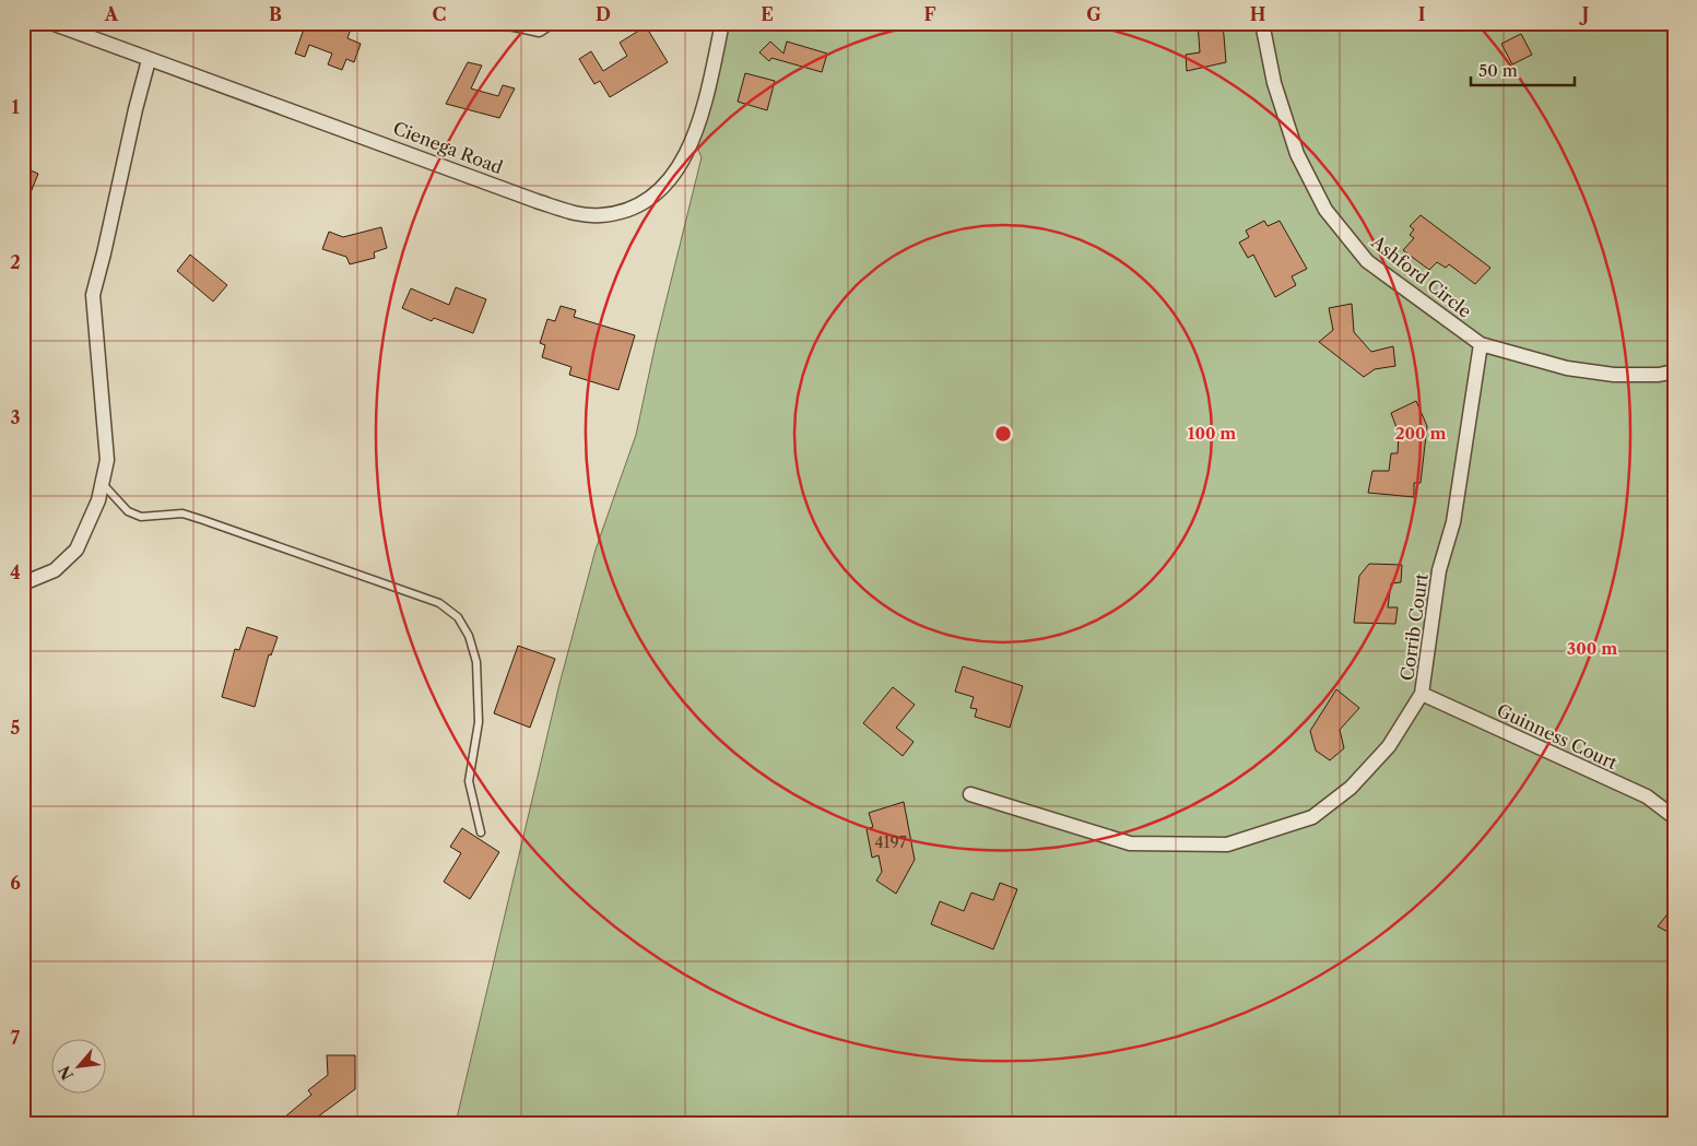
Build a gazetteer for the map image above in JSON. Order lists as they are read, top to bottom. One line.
{"streets":{"street":["Cienega Road","Ashford Circle","Corrib Court","Guinness Court"]},"crossings":[["Ashford Circle","Corrib Court"],["Corrib Court","Guinness Court"]],"house_numbers":["4197"],"scale_bar":"50 m","north":"bottom left","grid":{"columns":["A","B","C","D","E","F","G","H","I","J"],"rows":["1","2","3","4","5","6","7"]},"rings":["100 m","200 m","300 m"]}
